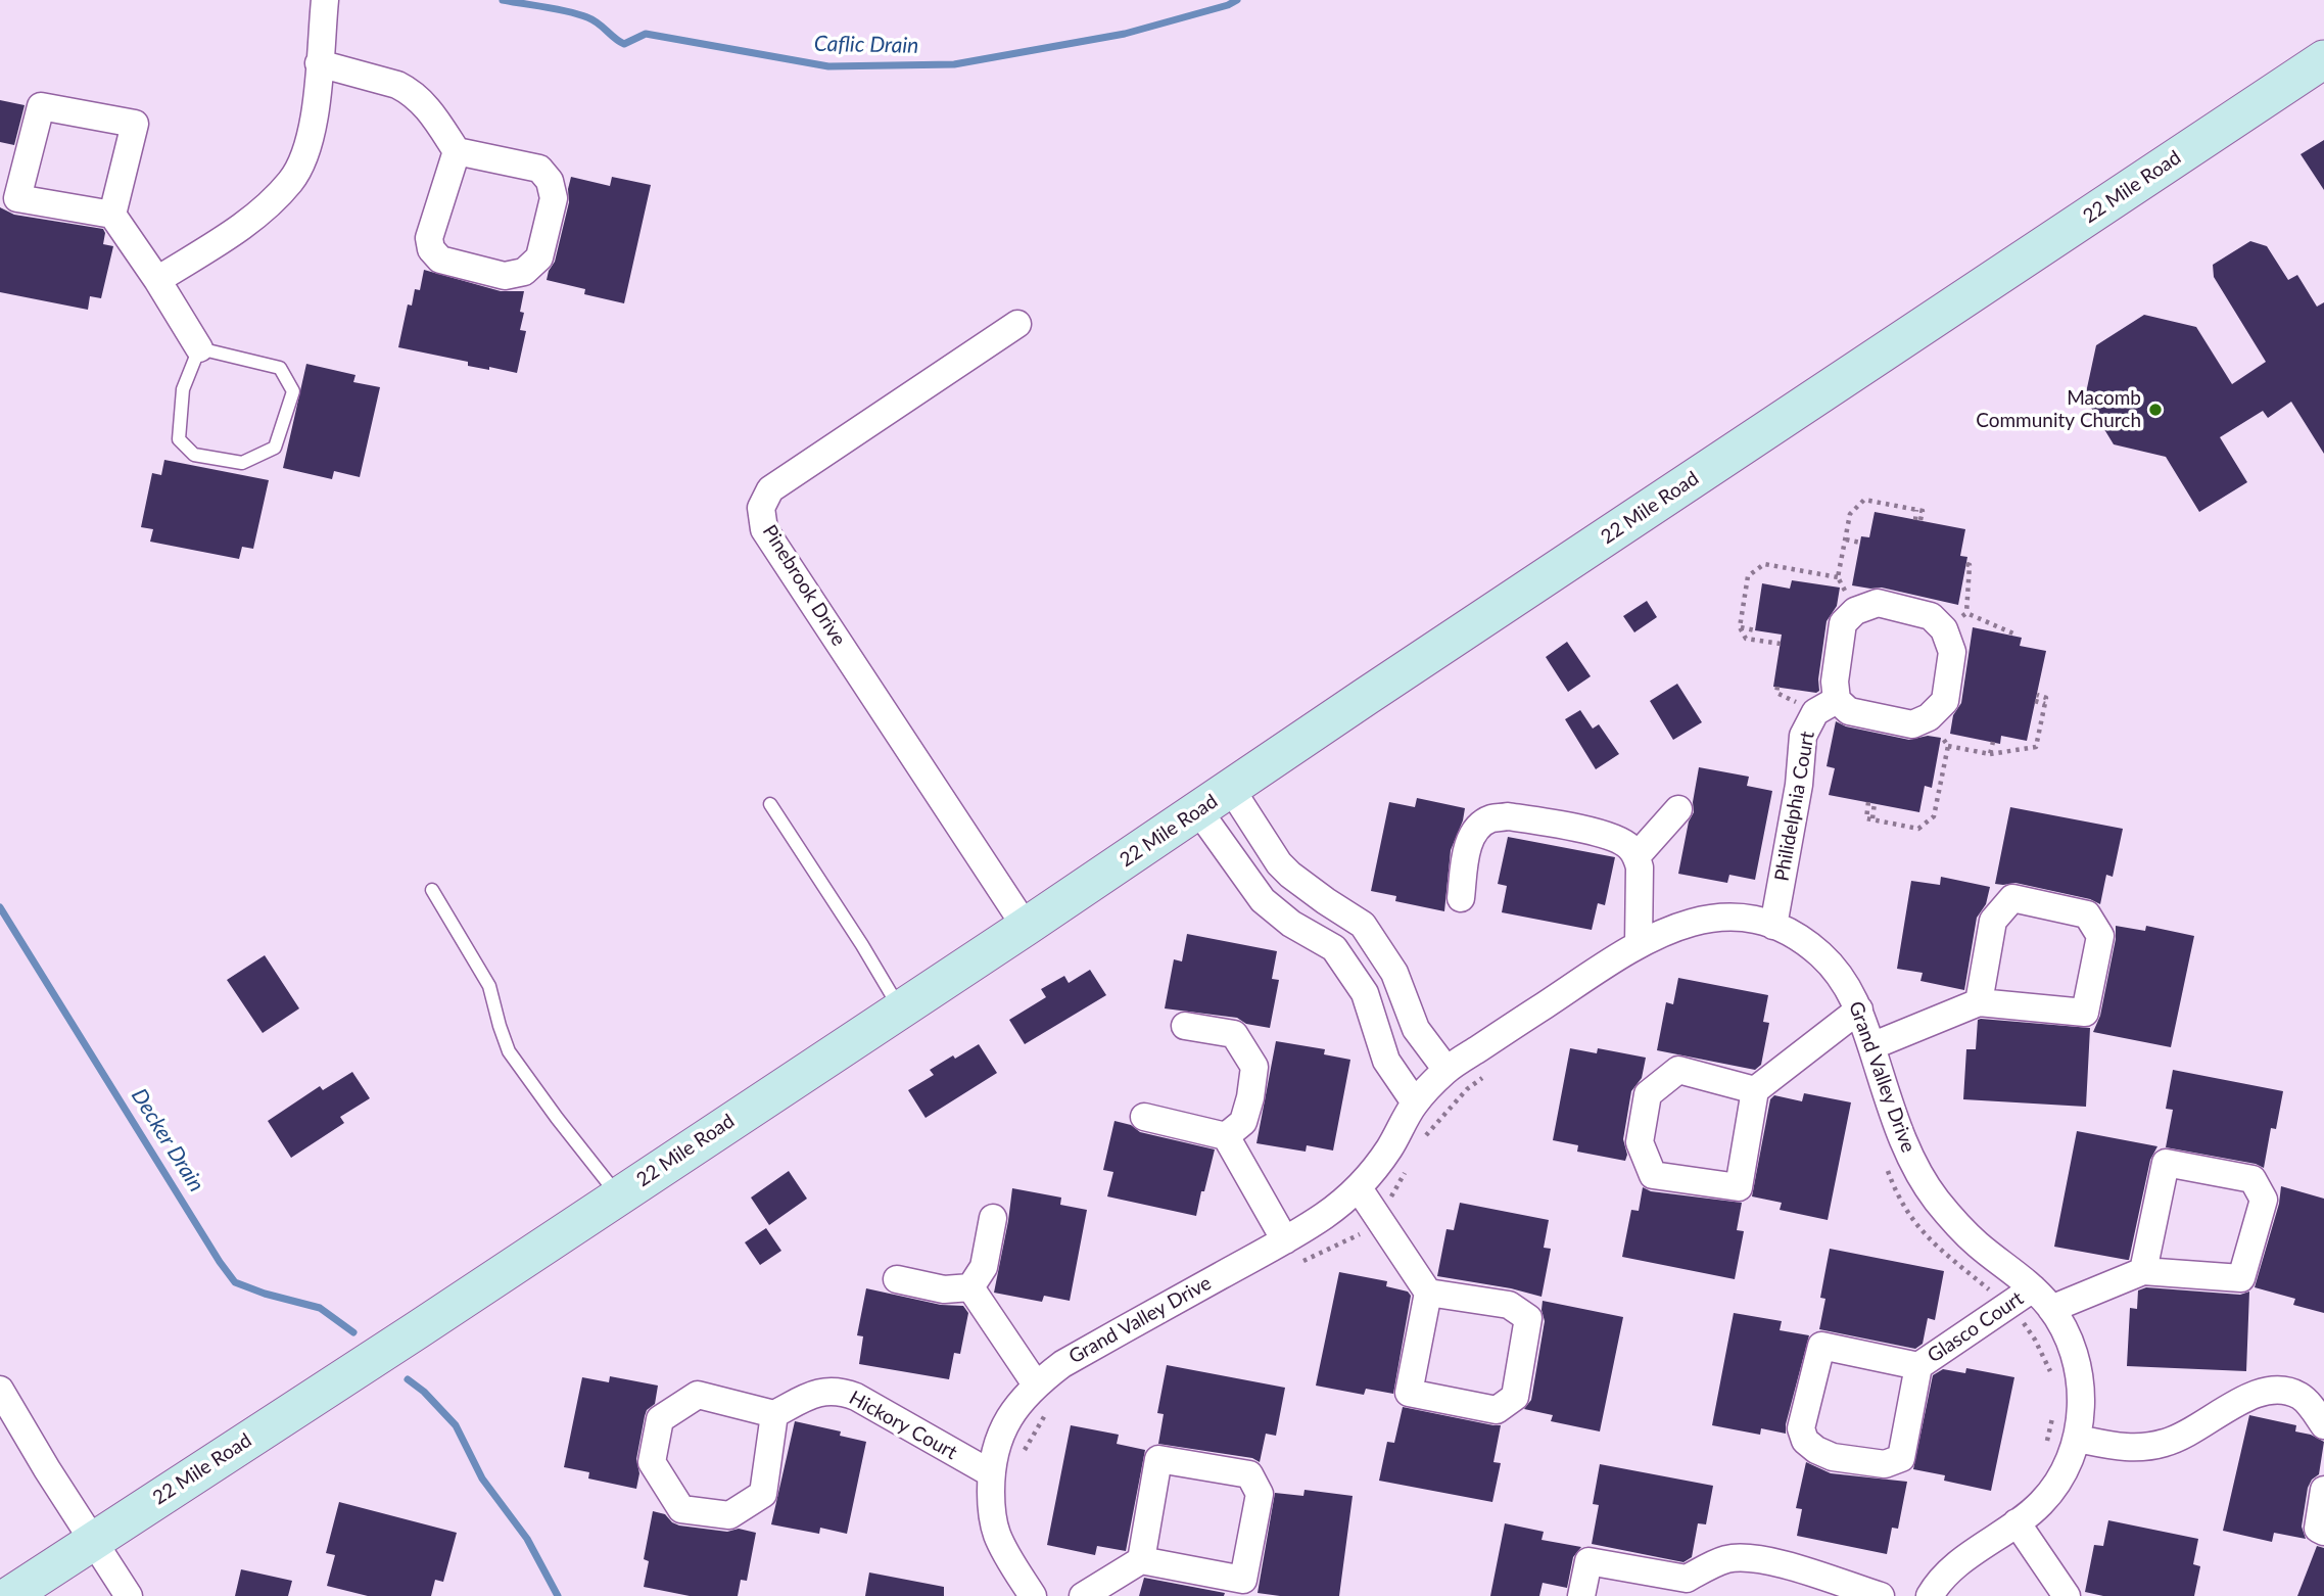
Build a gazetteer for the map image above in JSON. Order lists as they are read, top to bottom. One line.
{"streets":{"street":["22 Mile Road","Pinebrook Drive","Philidelphia Court","Grand Valley Drive","Glasco Court","Hickory Court"]},"crossings":[["22 Mile Road","Pinebrook Drive"],["Philidelphia Court","Grand Valley Drive"],["Grand Valley Drive","Glasco Court"],["Grand Valley Drive","Hickory Court"]],"water":["Caflic Drain","Decker Drain"],"places":["Macomb Community Church"]}
